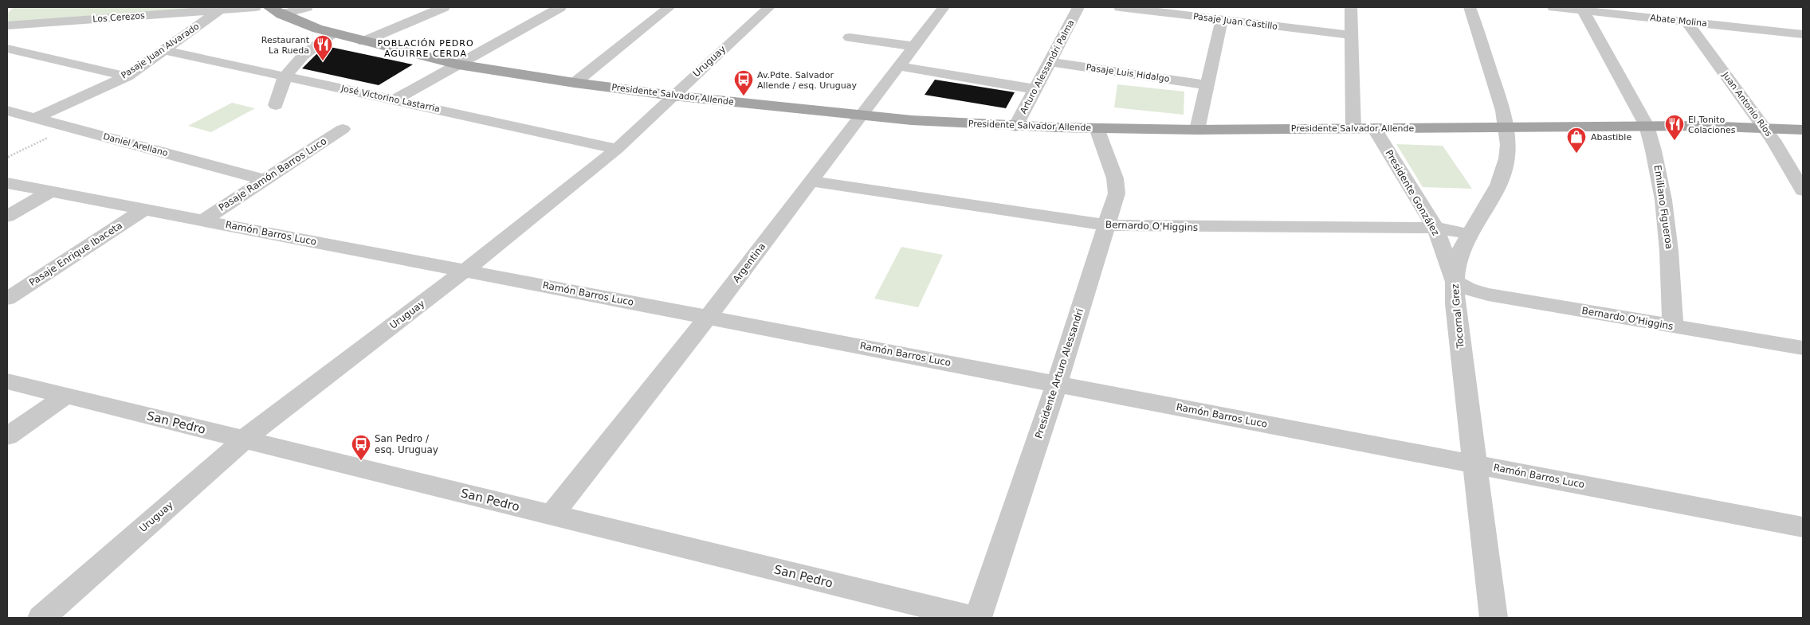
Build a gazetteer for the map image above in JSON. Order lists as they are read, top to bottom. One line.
{"streets":{"main road":["Presidente Salvador Allende"],"street":["Los Cerezos","Abate Molina","Pasaje Juan Castillo","Pasaje Juan Alvarado","Uruguay","Arturo Alessandri Palma","Pasaje Luis Hidalgo","José Victorino Lastarria","Juan Antonio Ríos","Daniel Arellano","Pasaje Ramón Barros Luco","Presidente González","Emiliano Figueroa","Bernardo O'Higgins","Ramón Barros Luco","Pasaje Enrique Ibaceta","Argentina","Tocornal Grez","Presidente Arturo Alessandri","San Pedro"]},"crossings":[["Los Cerezos","Pasaje Juan Alvarado"],["Abate Molina","Juan Antonio Ríos"],["Abate Molina","Emiliano Figueroa"],["Pasaje Juan Alvarado","José Victorino Lastarria"],["Pasaje Juan Alvarado","Daniel Arellano"],["Uruguay","Presidente Salvador Allende"],["Uruguay","José Victorino Lastarria"],["Uruguay","Ramón Barros Luco"],["Uruguay","San Pedro"],["Arturo Alessandri Palma","Pasaje Luis Hidalgo"],["Arturo Alessandri Palma","Presidente Salvador Allende"],["Presidente Salvador Allende","Juan Antonio Ríos"],["Presidente Salvador Allende","Presidente González"],["Presidente Salvador Allende","Emiliano Figueroa"],["Presidente Salvador Allende","Argentina"],["Presidente Salvador Allende","Tocornal Grez"],["Presidente Salvador Allende","Presidente Arturo Alessandri"],["Daniel Arellano","Pasaje Ramón Barros Luco"],["Pasaje Ramón Barros Luco","Ramón Barros Luco"],["Presidente González","Bernardo O'Higgins"],["Presidente González","Tocornal Grez"],["Emiliano Figueroa","Bernardo O'Higgins"],["Bernardo O'Higgins","Argentina"],["Bernardo O'Higgins","Tocornal Grez"],["Bernardo O'Higgins","Presidente Arturo Alessandri"],["Ramón Barros Luco","Pasaje Enrique Ibaceta"],["Ramón Barros Luco","Argentina"],["Ramón Barros Luco","Tocornal Grez"],["Ramón Barros Luco","Presidente Arturo Alessandri"],["Argentina","San Pedro"]],"districts":["POBLACIÓN PEDRO AGUIRRE CERDA"],"places":{"restaurant":["Restaurant La Rueda","El Tonito Colaciones"],"bus stop":["Av.Pdte. Salvador Allende / esq. Uruguay","San Pedro / esq. Uruguay"],"shop":["Abastible"]}}
